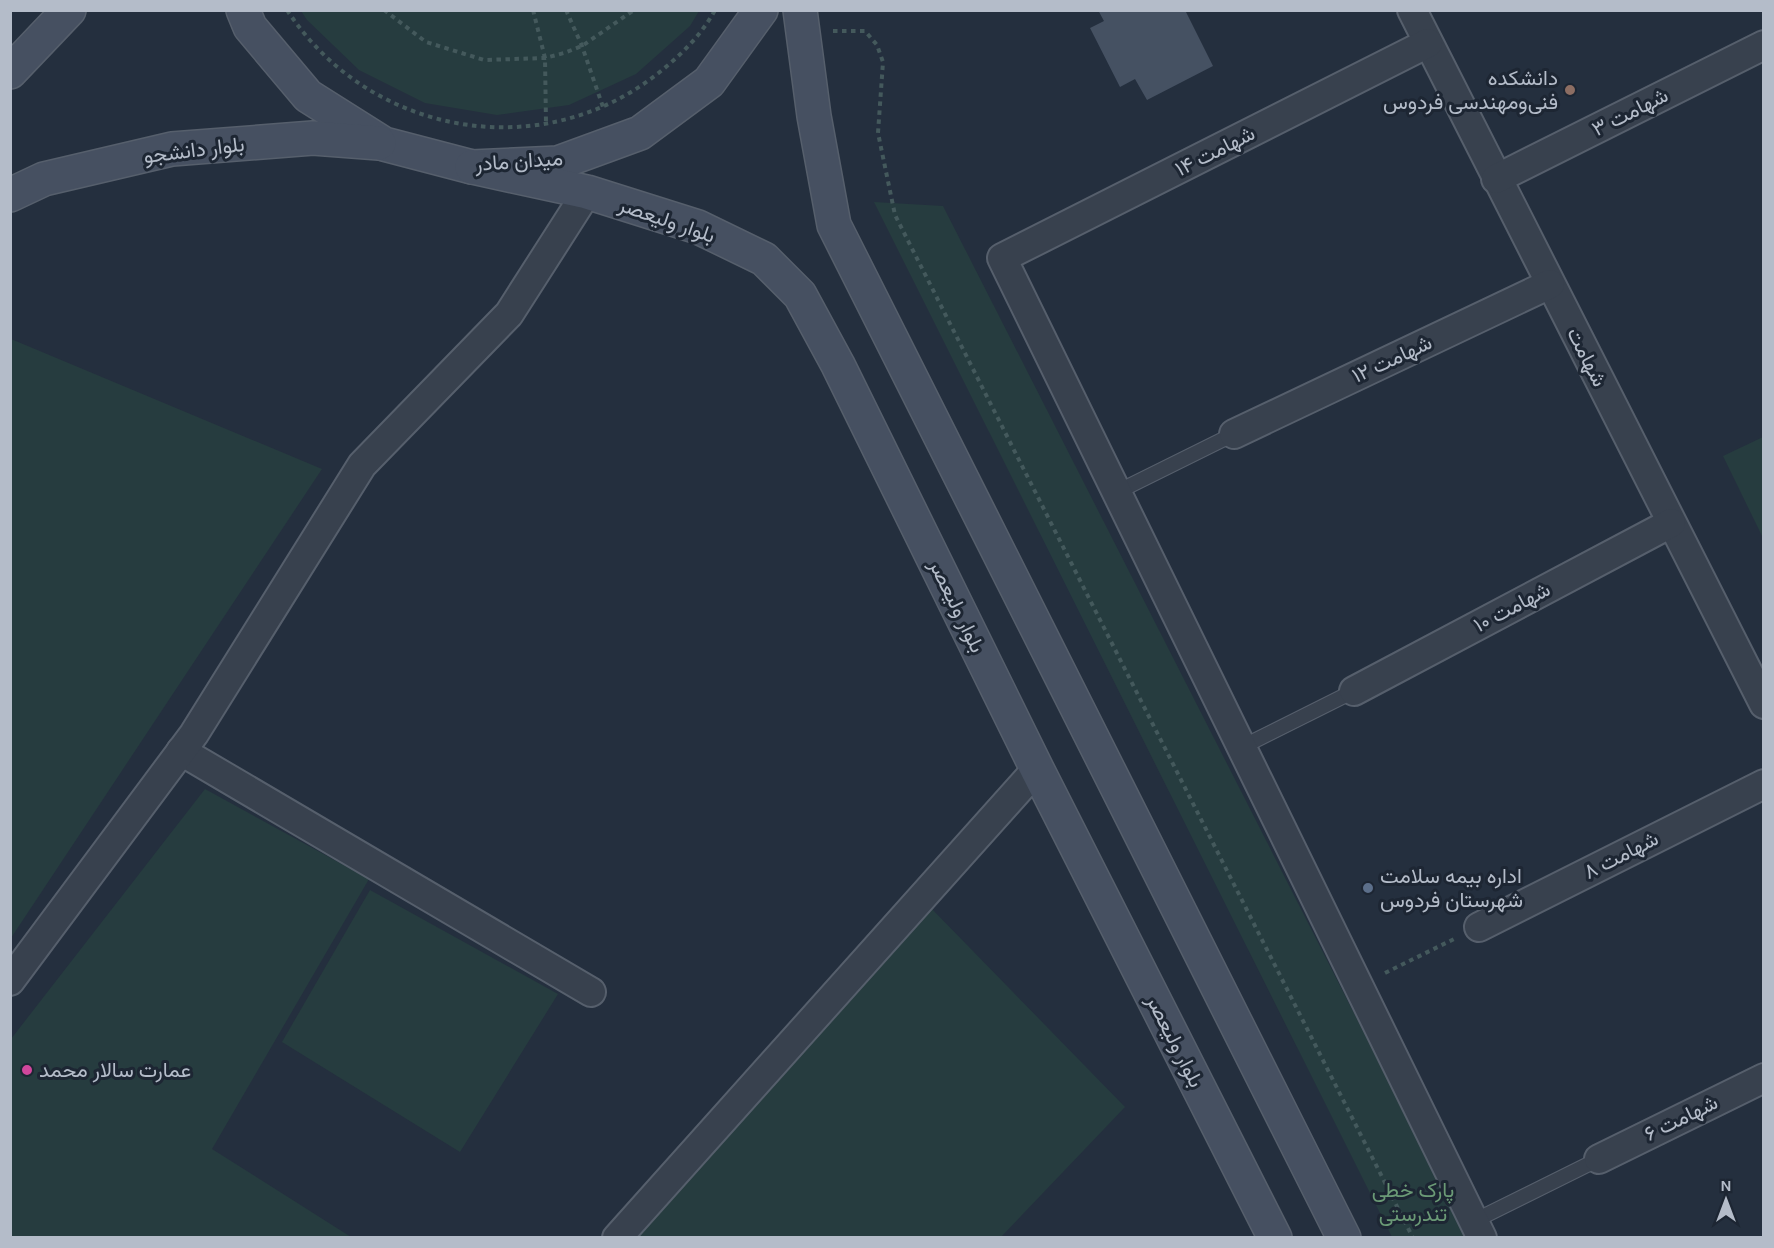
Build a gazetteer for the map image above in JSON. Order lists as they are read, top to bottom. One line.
{"streets":{"main road":["بلوار دانشجو","میدان مادر","بلوار ولیعصر"],"street":["شهامت ۳","شهامت ۱۴","شهامت","شهامت ۱۲","شهامت ۱۰","شهامت ۸","شهامت ۶"]},"crossings":[["شهامت ۳","شهامت"],["بلوار دانشجو","میدان مادر"],["شهامت ۱۴","شهامت"],["میدان مادر","بلوار ولیعصر"],["شهامت","شهامت ۱۲"],["شهامت","شهامت ۱۰"]],"parks":["پارک خطی تندرستی"],"places":["دانشکده فنی‌ومهندسی فردوس","اداره بیمه سلامت شهرستان فردوس","عمارت سالار محمد"],"north":"top"}
